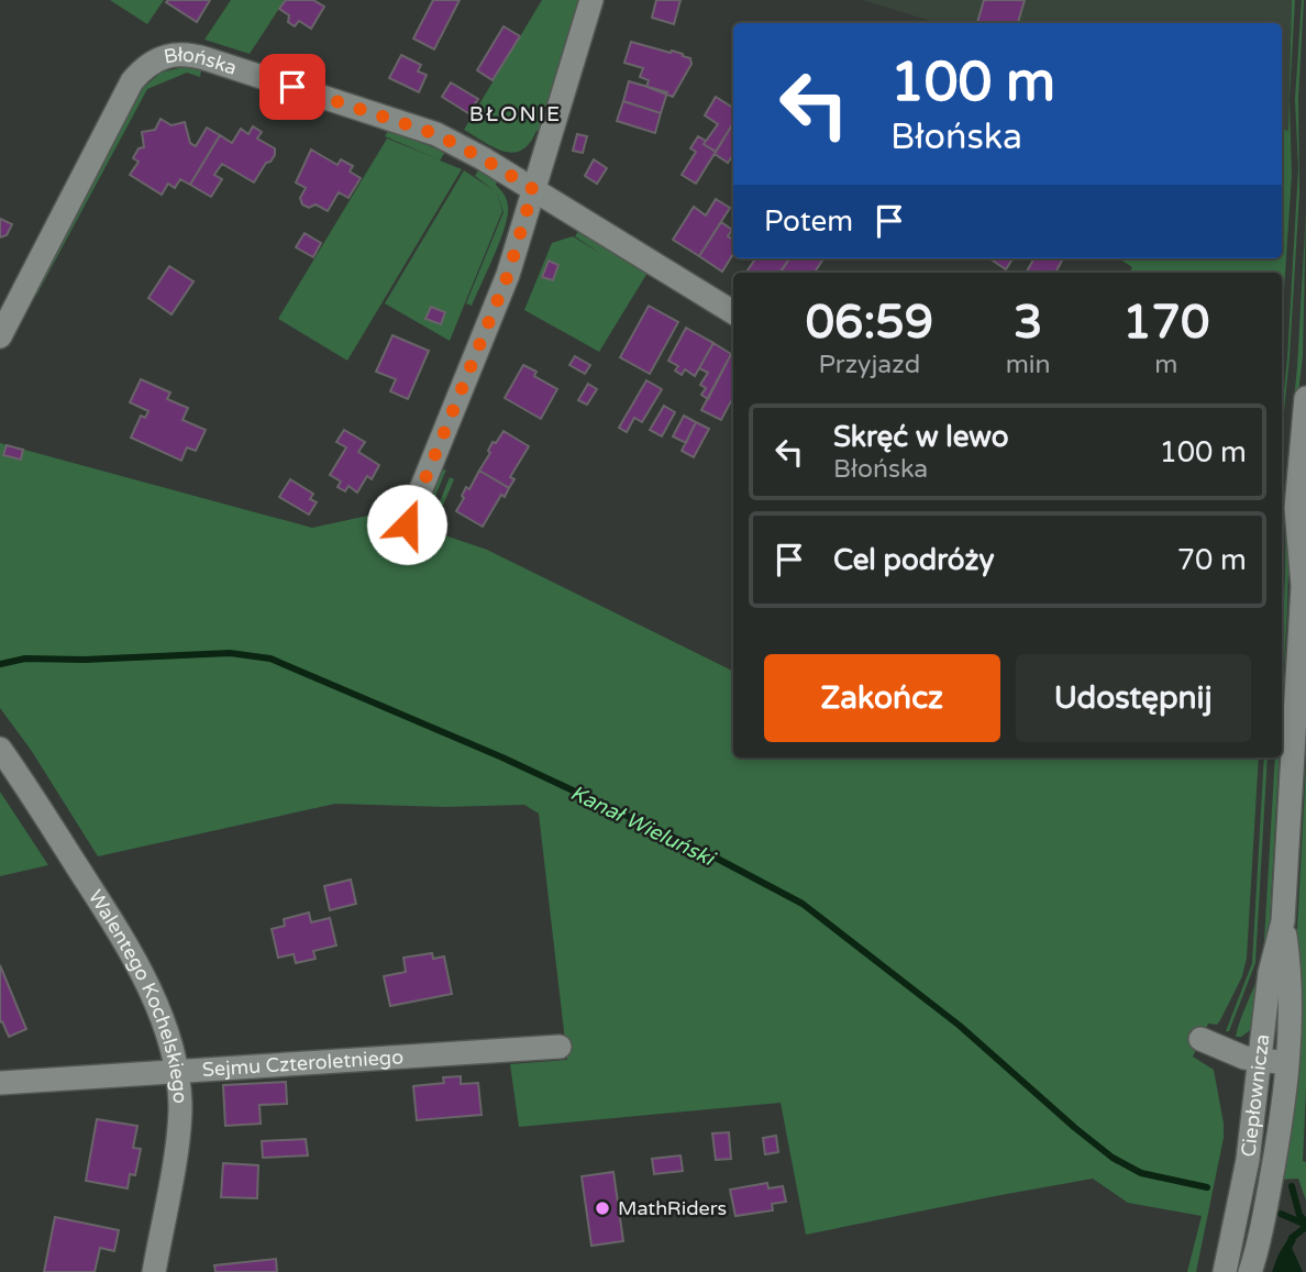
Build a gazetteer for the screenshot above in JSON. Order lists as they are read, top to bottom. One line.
{"streets":{"street":["Błońska","Walentego Kochelskiego","Sejmu Czteroletniego","Ciepłownicza"]},"crossings":[["Walentego Kochelskiego","Sejmu Czteroletniego"]],"districts":["BŁONIE"],"water":["Kanał Wieluński"],"places":["MathRiders"],"page":{"turn":["100 m","Błońska"],"then":"Potem","eta":["06:59","Przyjazd","3","min","170","m"],"list":[{"name":"Skręć w lewo","note":"Błońska","value":"100 m"},{"name":"Cel podróży","value":"70 m"}],"buttons":["Zakończ","Udostępnij"]}}
